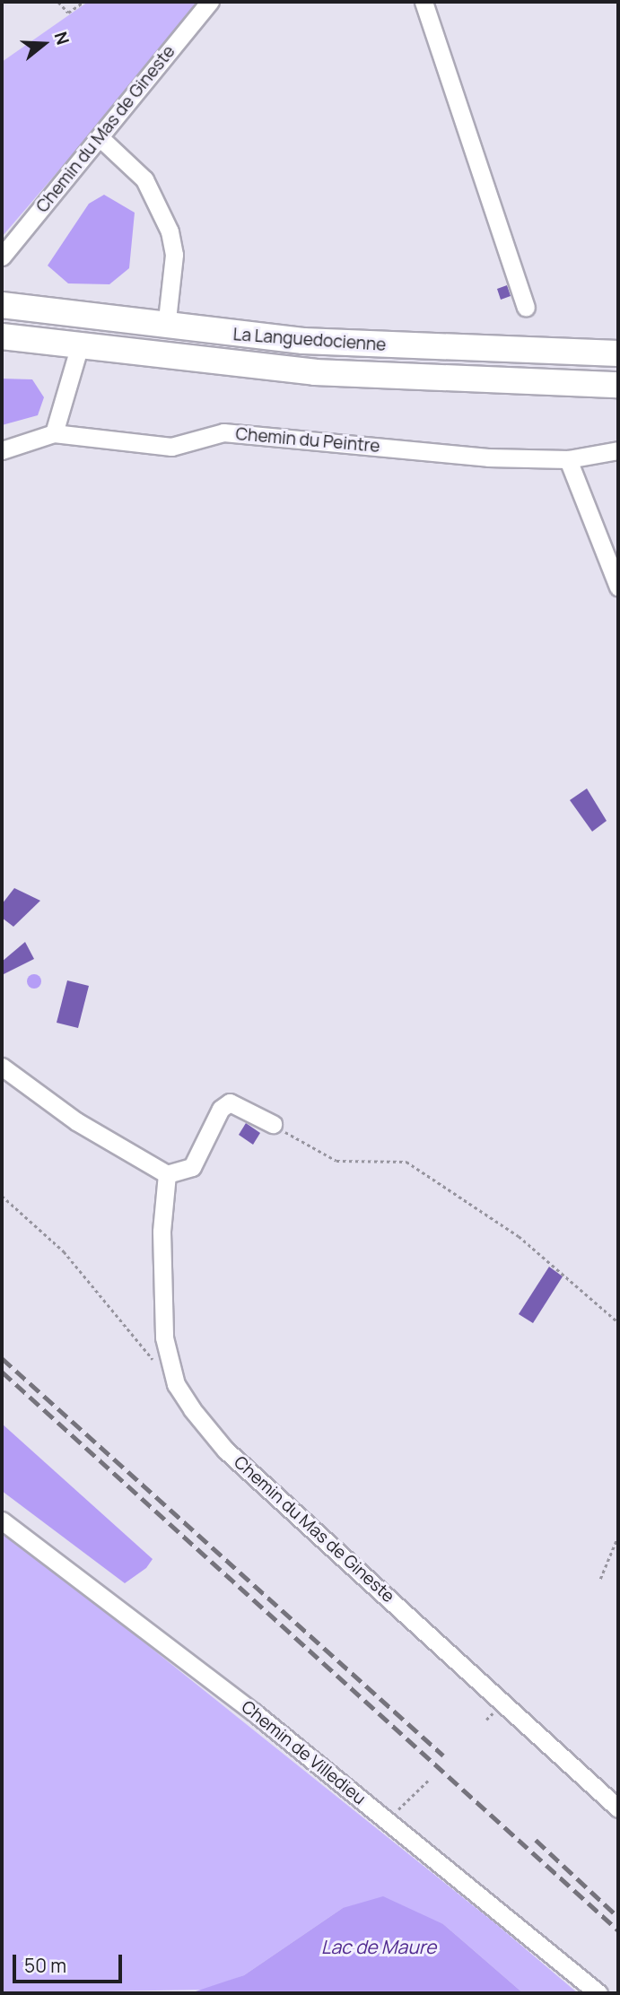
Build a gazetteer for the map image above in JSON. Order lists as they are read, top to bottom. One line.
{"streets":{"highway":["La Languedocienne"],"street":["Chemin du Mas de Gineste","Chemin du Peintre","Chemin de Villedieu"]},"water":["Lac de Maure"],"scale_bar":"50 m","north":"right"}
